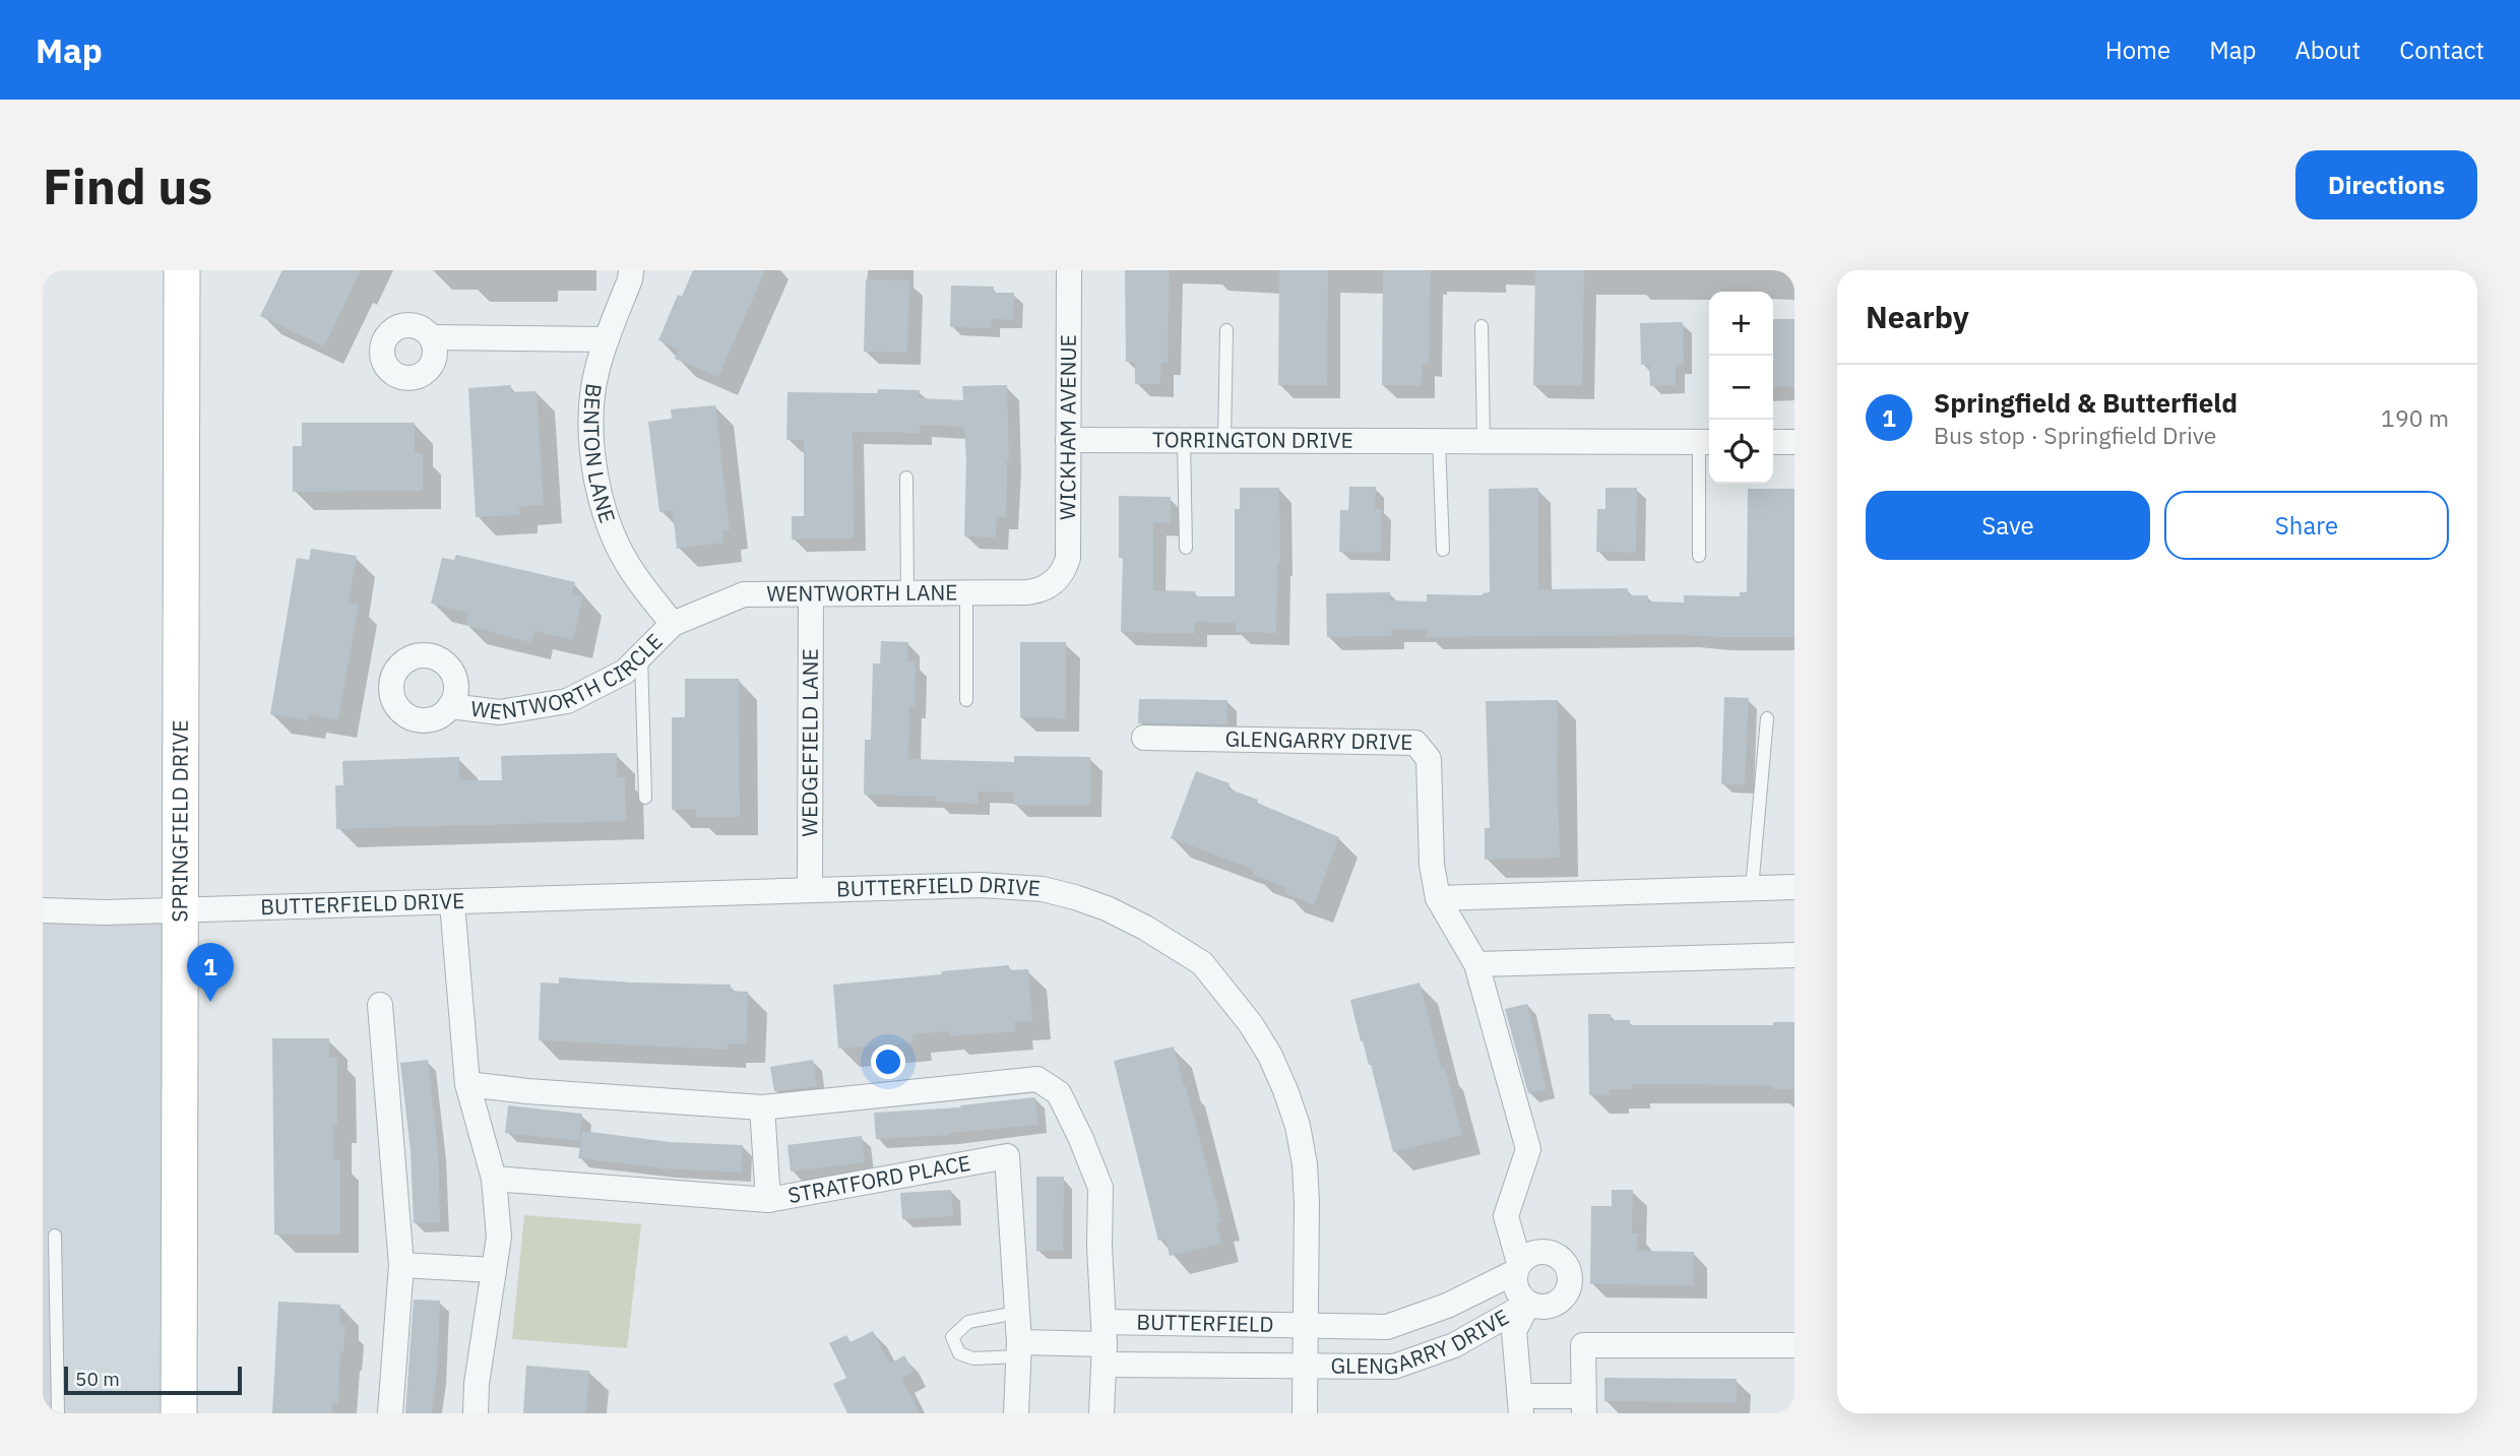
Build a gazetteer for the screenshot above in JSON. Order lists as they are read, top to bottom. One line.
{"streets":{"street":["WICKHAM AVENUE","TORRINGTON DRIVE","BENTON LANE","WENTWORTH LANE","WENTWORTH CIRCLE","WEDGEFIELD LANE","GLENGARRY DRIVE","SPRINGFIELD DRIVE","BUTTERFIELD DRIVE","STRATFORD PLACE","BUTTERFIELD"]},"crossings":[["WICKHAM AVENUE","TORRINGTON DRIVE"],["WICKHAM AVENUE","WENTWORTH LANE"],["BENTON LANE","WENTWORTH LANE"],["BENTON LANE","WENTWORTH CIRCLE"],["WENTWORTH LANE","WENTWORTH CIRCLE"],["WENTWORTH LANE","WEDGEFIELD LANE"],["WEDGEFIELD LANE","BUTTERFIELD DRIVE"],["GLENGARRY DRIVE","BUTTERFIELD DRIVE"],["GLENGARRY DRIVE","BUTTERFIELD"],["SPRINGFIELD DRIVE","BUTTERFIELD DRIVE"],["BUTTERFIELD DRIVE","BUTTERFIELD"],["STRATFORD PLACE","BUTTERFIELD"]],"scale_bar":"50 m","page":{"header":"Map","nav":["Home","Map","About","Contact"],"buttons":["Directions",["Save","Share"]],"title":"Find us","heading":"Nearby","map_buttons":["+","−"],"list":[{"mark":"1","name":"Springfield & Butterfield","note":"Bus stop · Springfield Drive","value":"190 m"}],"pins":"1","scale":"50 m"}}
